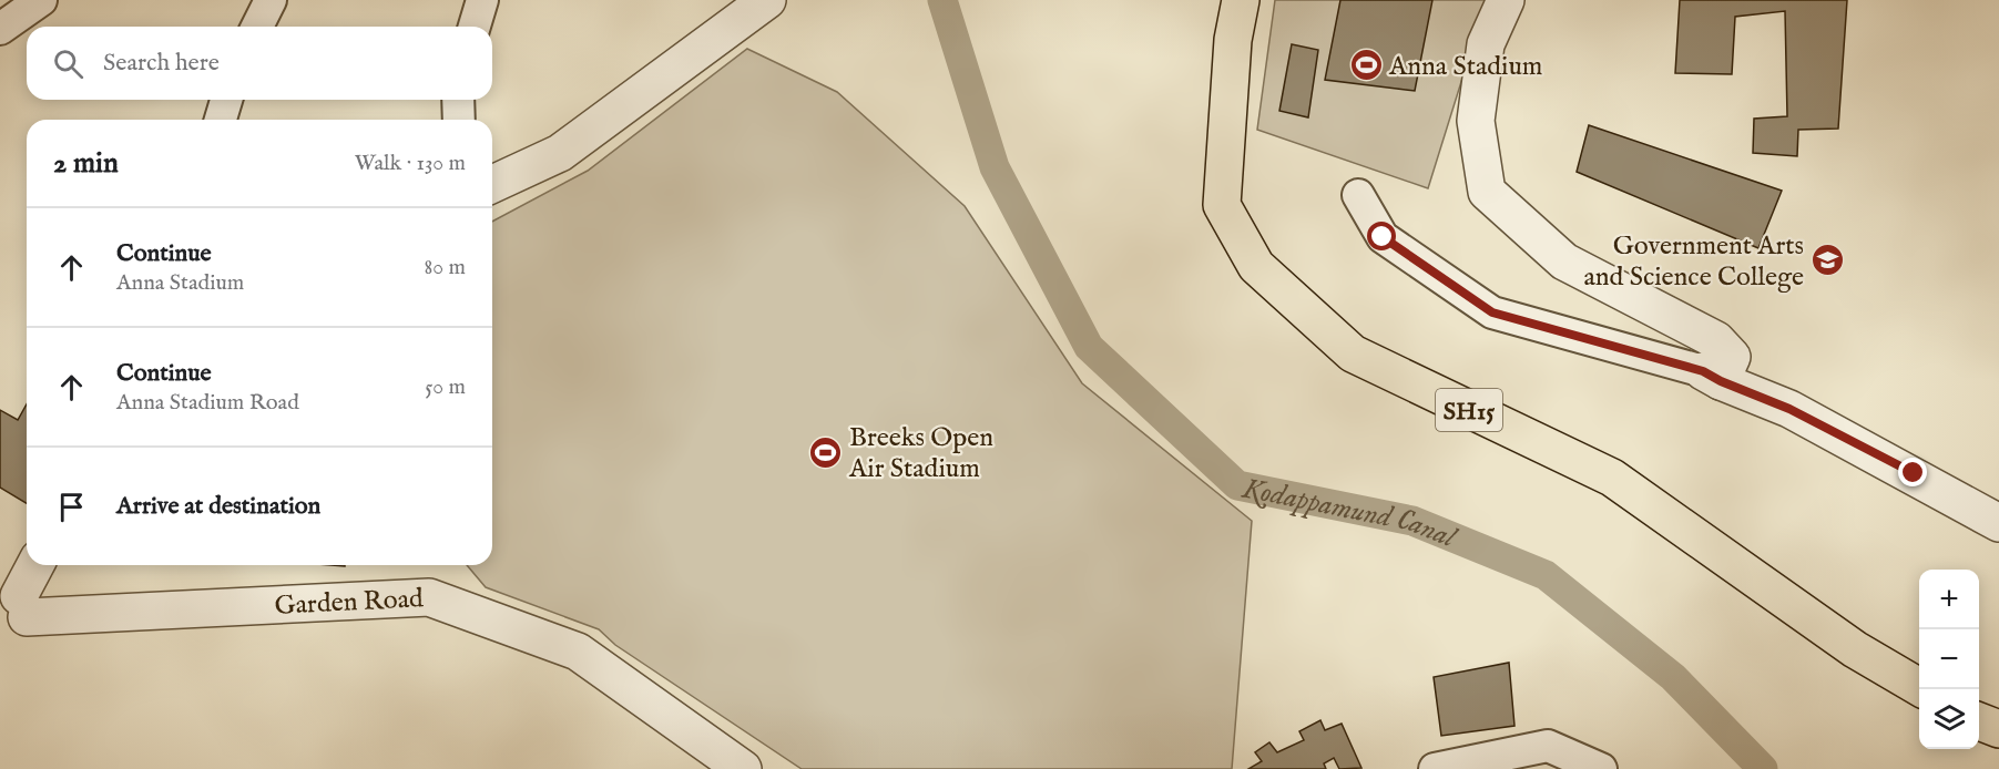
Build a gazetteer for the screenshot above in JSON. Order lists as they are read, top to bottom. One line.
{"streets":{"main road":["SH15"],"street":["Garden Road"]},"water":["Kodappamund Canal"],"places":{"sports":["Anna Stadium","Breeks Open Air Stadium"],"school or university":["Government Arts and Science College"]},"page":{"search":"Search here","heading":["2 min","Walk · 130 m"],"list":[["Continue","Anna Stadium","80 m"],["Continue","Anna Stadium Road","50 m"],"Arrive at destination"],"map_buttons":["+","−"]}}
